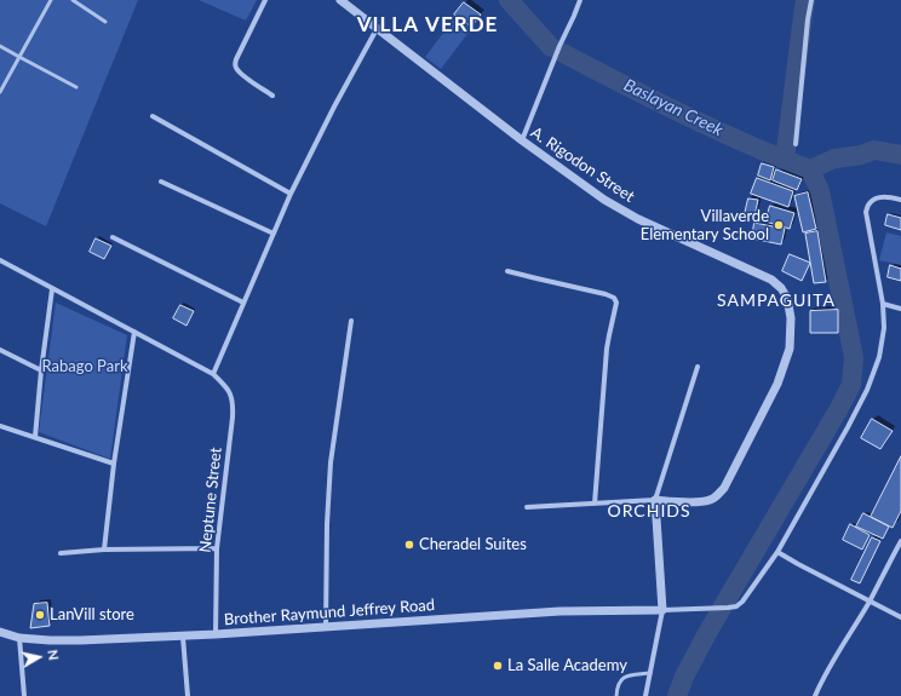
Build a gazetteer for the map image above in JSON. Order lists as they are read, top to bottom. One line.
{"streets":{"street":["A. Rigodon Street","Neptune Street","Brother Raymund Jeffrey Road"]},"crossings":[["Neptune Street","Brother Raymund Jeffrey Road"]],"districts":["VILLA VERDE","SAMPAGUITA","ORCHIDS"],"water":["Baslayan Creek"],"parks":["Rabago Park"],"places":["Villaverde Elementary School","Cheradel Suites","LanVill store","La Salle Academy"],"north":"right"}
